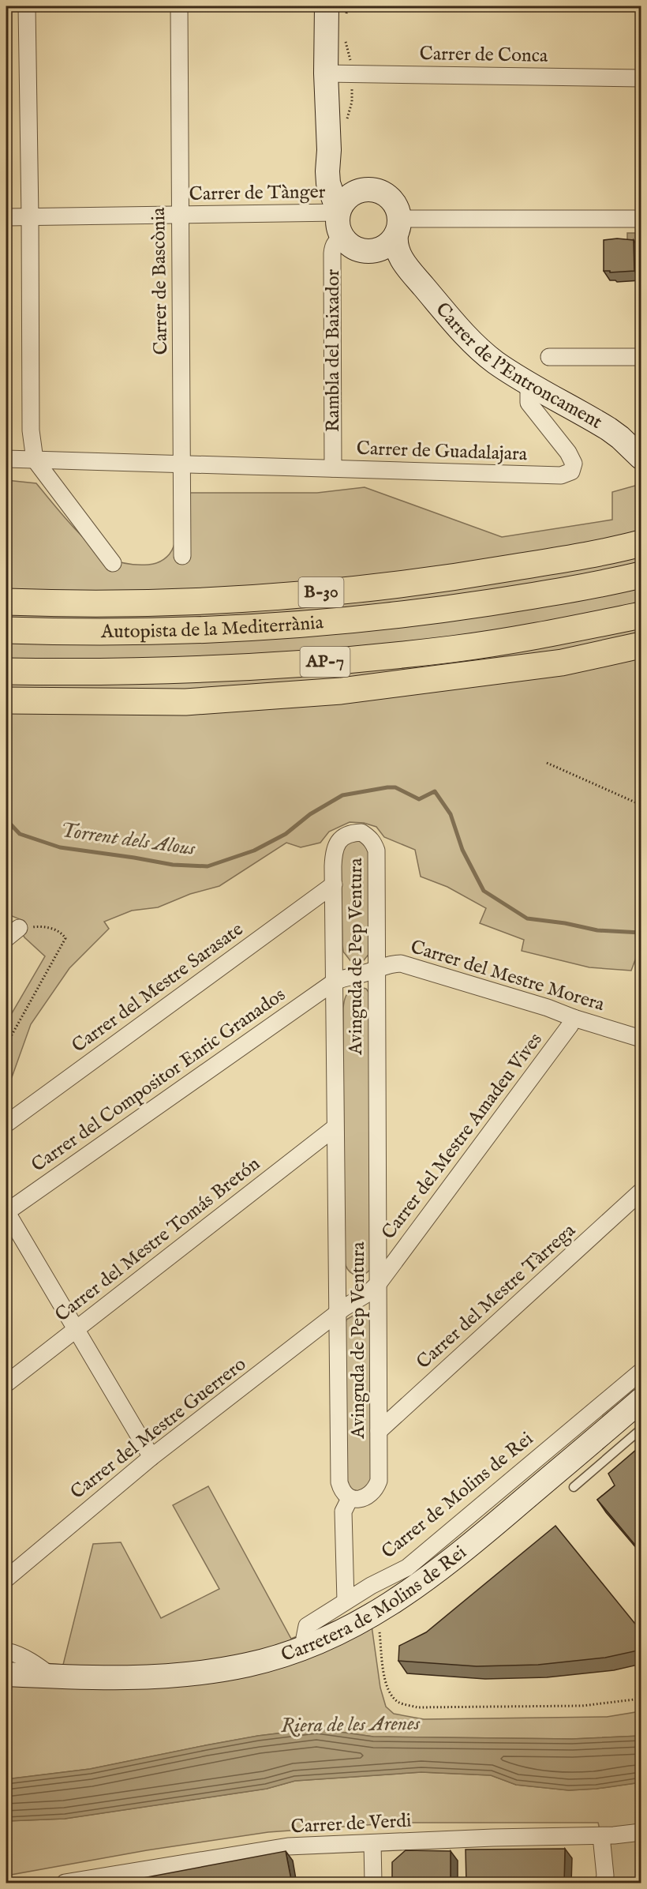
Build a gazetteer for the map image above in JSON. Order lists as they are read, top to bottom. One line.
{"streets":{"highway":["B-30","Autopista de la Mediterrània","AP-7"],"street":["Carrer de Conca","Carrer de Tànger","Carrer de Bascònia","Rambla del Baixador","Carrer de l'Entroncament","Carrer de Guadalajara","Avinguda de Pep Ventura","Carrer del Mestre Morera","Carrer del Mestre Sarasate","Carrer del Compositor Enric Granados","Carrer del Mestre Amadeu Vives","Carrer del Mestre Tomás Bretón","Carrer del Mestre Tàrrega","Carrer del Mestre Guerrero","Carrer de Molins de Rei","Carretera de Molins de Rei","Carrer de Verdi"]},"crossings":[["Carrer de Tànger","Carrer de Bascònia"],["Carrer de Tànger","Rambla del Baixador"],["Carrer de Tànger","Carrer de l'Entroncament"],["Carrer de Bascònia","Carrer de Guadalajara"],["Rambla del Baixador","Carrer de l'Entroncament"],["Rambla del Baixador","Carrer de Guadalajara"],["Carrer de l'Entroncament","Carrer de Guadalajara"],["Avinguda de Pep Ventura","Carrer del Mestre Morera"],["Avinguda de Pep Ventura","Carrer del Mestre Sarasate"],["Avinguda de Pep Ventura","Carrer del Compositor Enric Granados"],["Avinguda de Pep Ventura","Carrer del Mestre Amadeu Vives"],["Avinguda de Pep Ventura","Carrer del Mestre Tomás Bretón"],["Avinguda de Pep Ventura","Carrer del Mestre Tàrrega"],["Avinguda de Pep Ventura","Carrer del Mestre Guerrero"],["Carrer del Mestre Morera","Carrer del Compositor Enric Granados"],["Carrer del Mestre Morera","Carrer del Mestre Amadeu Vives"],["Carrer del Mestre Amadeu Vives","Carrer del Mestre Guerrero"],["Carrer de Molins de Rei","Carretera de Molins de Rei"]],"water":["Torrent dels Alous","Riera de les Arenes"]}
